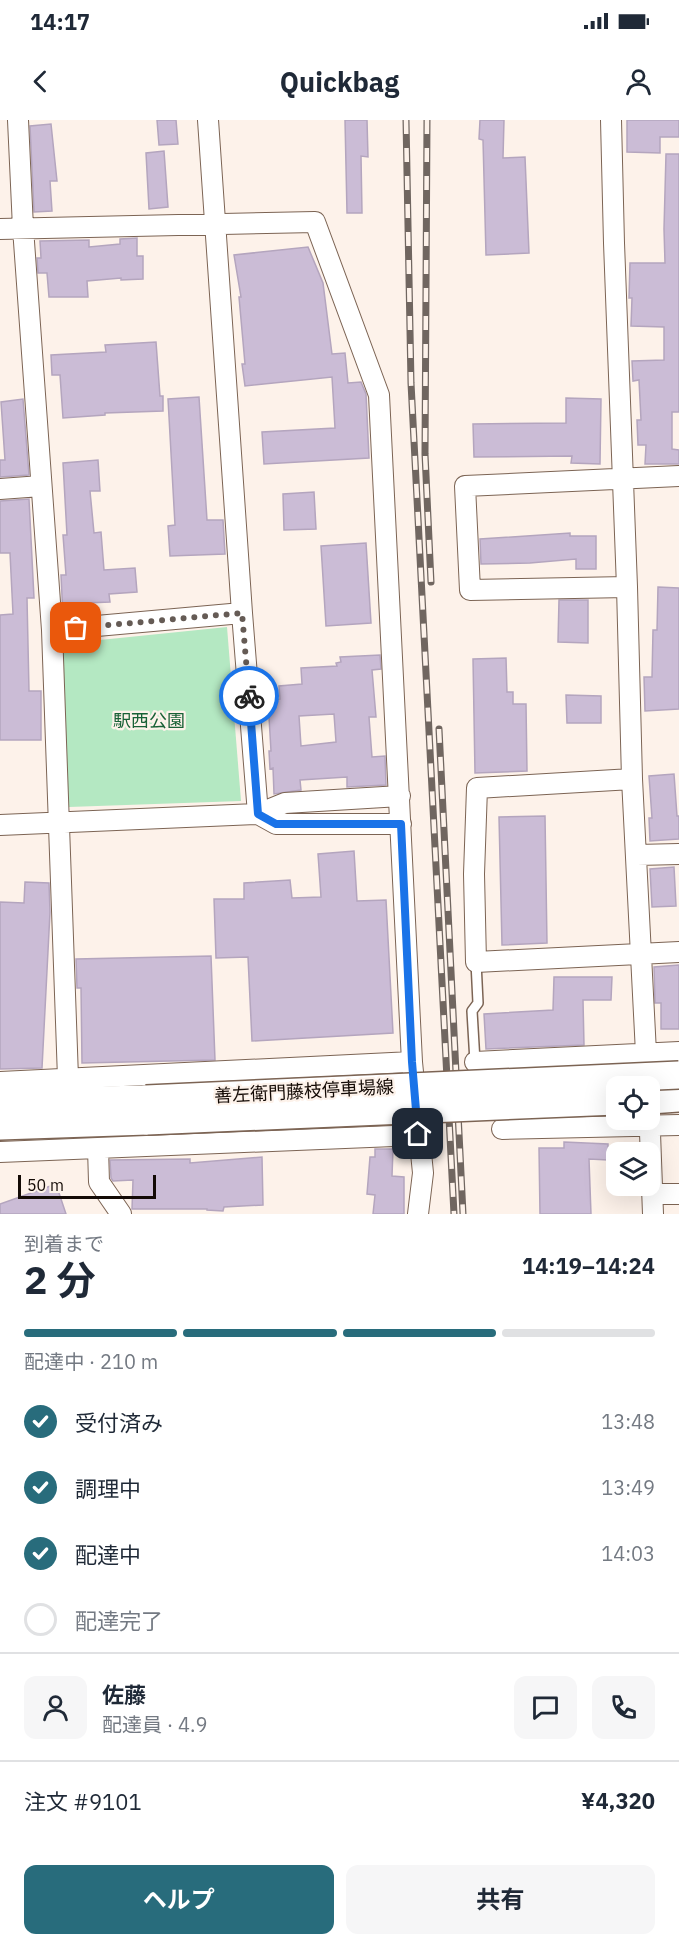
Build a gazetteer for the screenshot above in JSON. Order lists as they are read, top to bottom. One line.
{"streets":{"main road":["善左衛門藤枝停車場線"]},"parks":["駅西公園"],"scale_bar":"50 m","page":{"status":"14:17","header":"Quickbag","scale":"50 m","heading":["2 分","到着まで","14:19–14:24"],"panel":["佐藤","配達員 · 4.9","注文 #9101","¥4,320"],"bar":"配達中 · 210 m","list":[["受付済み","13:48"],["調理中","13:49"],["配達中","14:03"],"配達完了"],"buttons":["ヘルプ","共有"]}}
